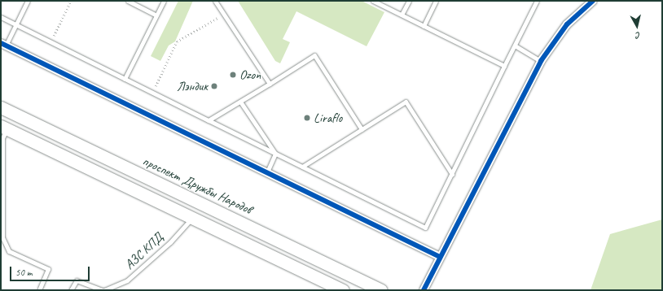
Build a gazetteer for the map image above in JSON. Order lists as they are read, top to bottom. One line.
{"streets":{"main road":["проспект Дружбы Народов"],"lane":["АЗС КПД"]},"places":["Ozon","Лэндик","Liraflo"],"scale_bar":"50 m","north":"bottom"}
